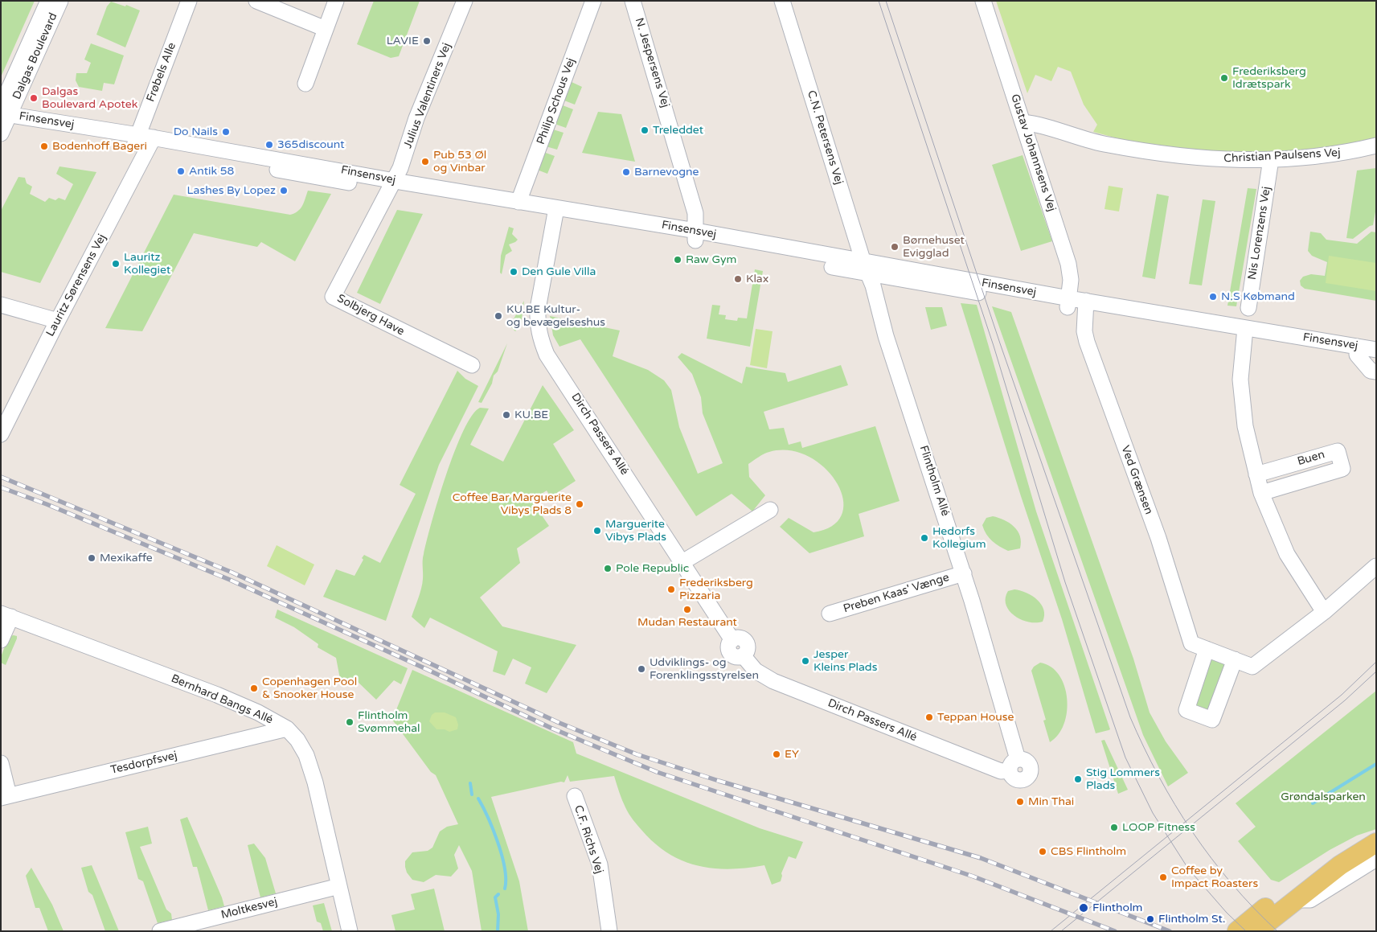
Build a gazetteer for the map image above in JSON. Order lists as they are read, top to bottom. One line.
{"streets":{"street":["Dalgas Boulevard","N. Jespersens Vej","Frøbels Alle","Julius Valentiners Vej","Philip Schous Vej","Finsensvej","C.N. Petersens Vej","Gustav Johannsens Vej","Christian Paulsens Vej","Nis Lorenzens Vej","Lauritz Sørensens Vej","Solbjerg Have","Dirch Passers Allé","Buen","Ved Grænsen","Flintholm Allé","Preben Kaas' Vænge","Bernhard Bangs Allé","Tesdorpfsvej","C.F. Richs Vej","Moltkesvej"]},"crossings":[["Dalgas Boulevard","Finsensvej"],["N. Jespersens Vej","Finsensvej"],["Frøbels Alle","Finsensvej"],["Frøbels Alle","Lauritz Sørensens Vej"],["Julius Valentiners Vej","Finsensvej"],["Julius Valentiners Vej","Solbjerg Have"],["Philip Schous Vej","Finsensvej"],["Finsensvej","C.N. Petersens Vej"],["Finsensvej","Gustav Johannsens Vej"],["Finsensvej","Lauritz Sørensens Vej"],["Finsensvej","Solbjerg Have"],["Finsensvej","Dirch Passers Allé"],["Finsensvej","Ved Grænsen"],["Finsensvej","Flintholm Allé"],["C.N. Petersens Vej","Flintholm Allé"],["Gustav Johannsens Vej","Christian Paulsens Vej"],["Christian Paulsens Vej","Nis Lorenzens Vej"],["Dirch Passers Allé","Flintholm Allé"],["Flintholm Allé","Preben Kaas' Vænge"],["Bernhard Bangs Allé","Tesdorpfsvej"],["Bernhard Bangs Allé","Moltkesvej"]],"parks":["Grøndalsparken"],"places":["LAVIE","Frederiksberg Idrætspark","Dalgas Boulevard Apotek","Treleddet","Do Nails","365discount","Bodenhoff Bageri","Pub 53 Øl og Vinbar","Antik 58","Barnevogne","Lashes By Lopez","Børnehuset Evigglad","Raw Gym","Lauritz Kollegiet","Den Gule Villa","Klax","N.S Købmand","KU.BE Kultur- og bevægelseshus","KU.BE","Coffee Bar Marguerite Vibys Plads 8","Marguerite Vibys Plads","Hedorfs Kollegium","Mexikaffe","Pole Republic","Frederiksberg Pizzaria","Mudan Restaurant","Jesper Kleins Plads","Udviklings- og Forenklingsstyrelsen","Copenhagen Pool & Snooker House","Teppan House","Flintholm Svømmehal","EY","Stig Lommers Plads","Min Thai","LOOP Fitness","CBS Flintholm","Coffee by Impact Roasters","Flintholm","Flintholm St."]}
